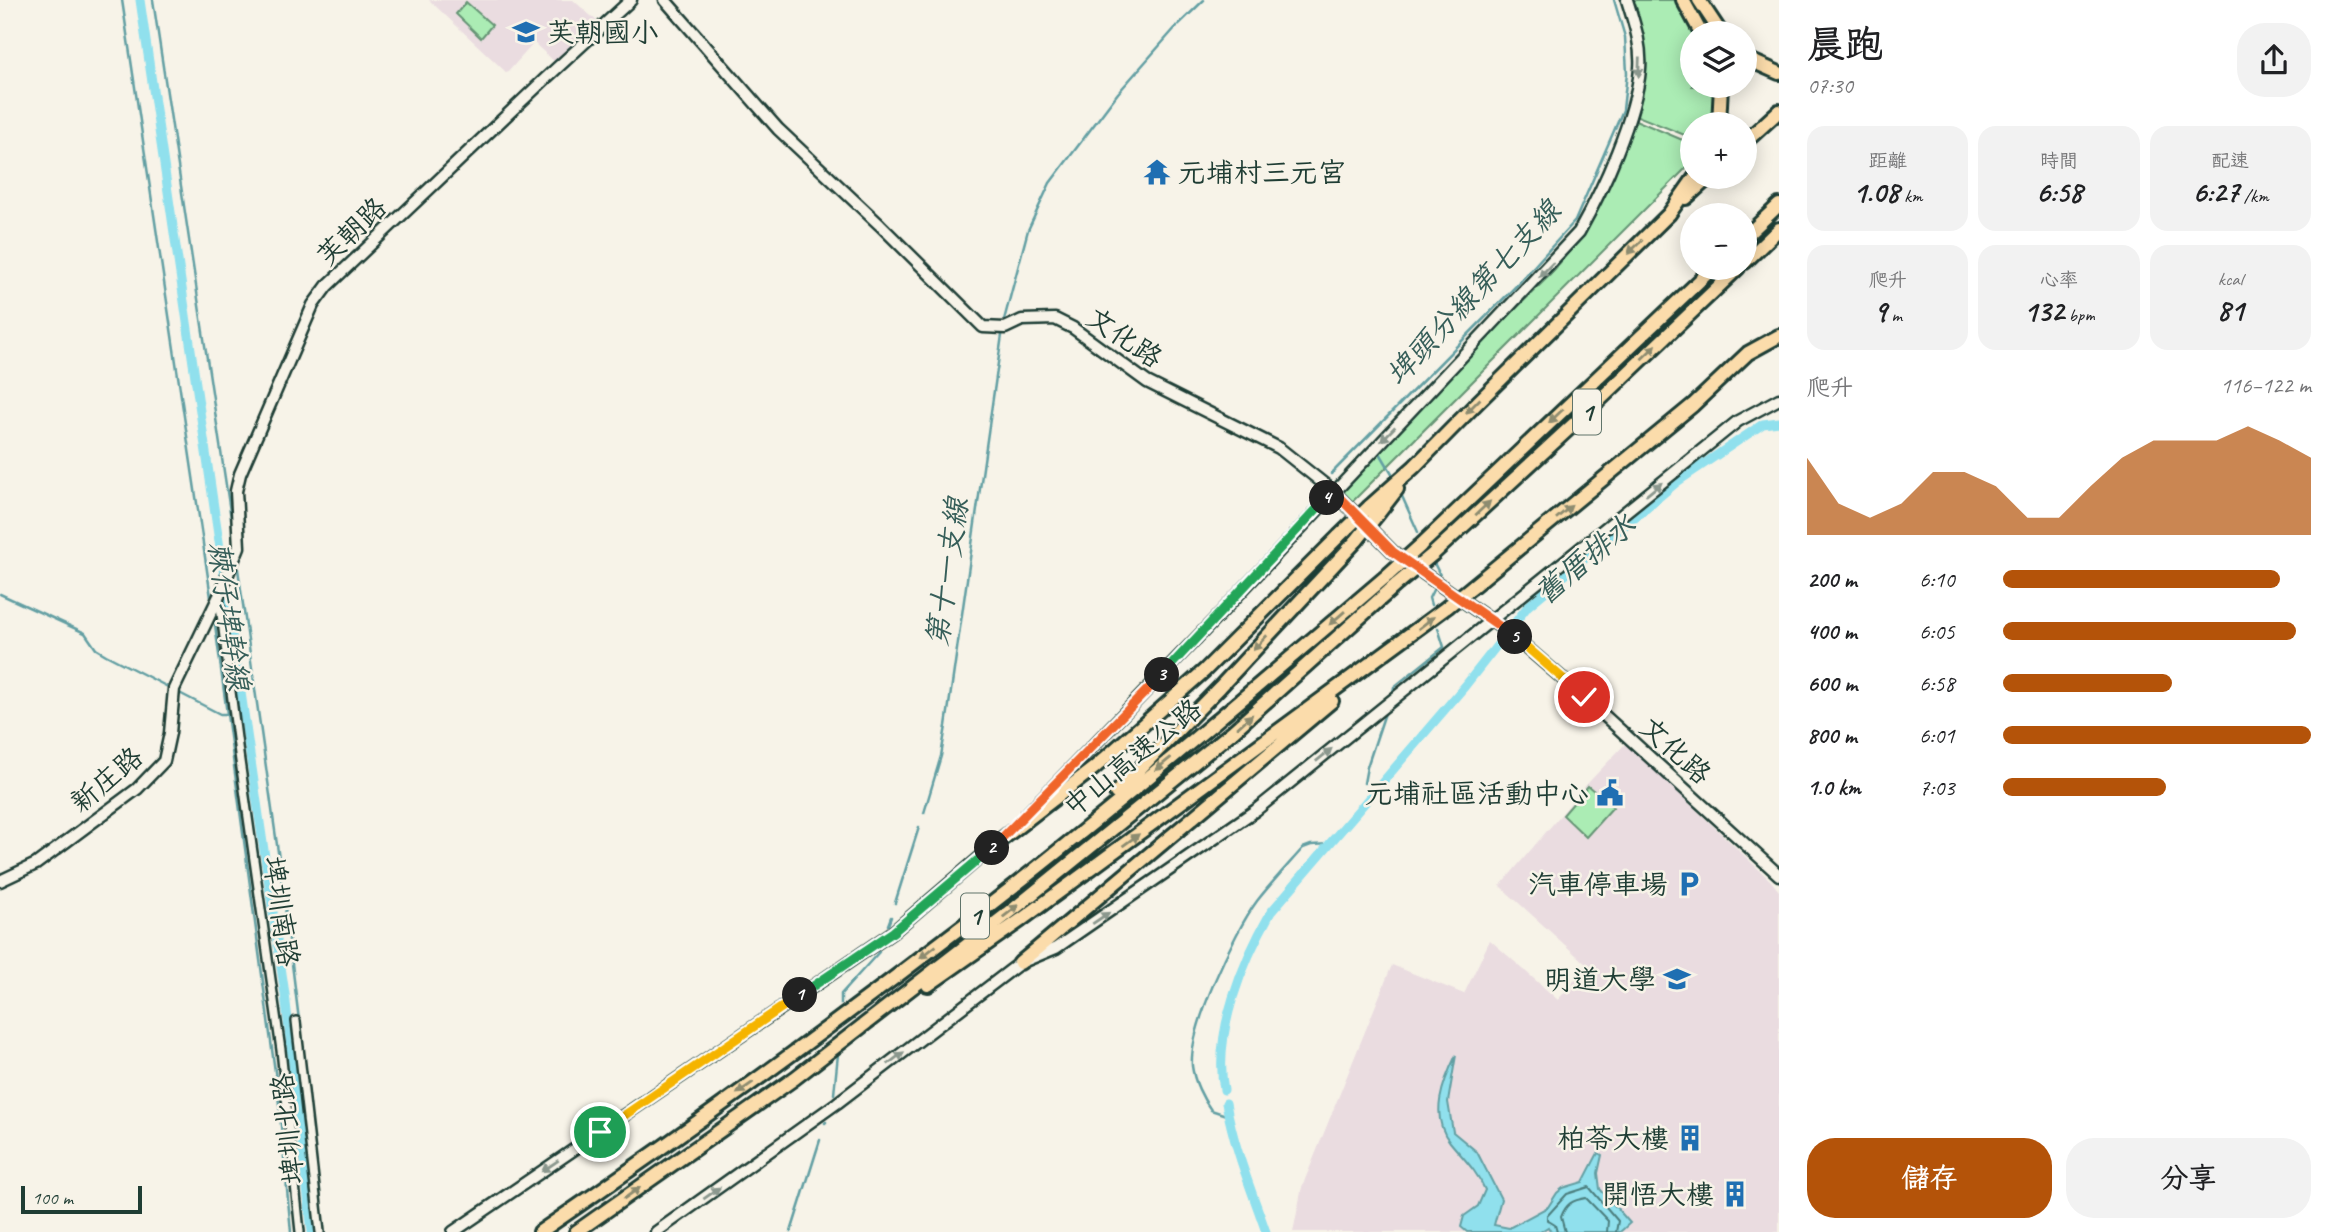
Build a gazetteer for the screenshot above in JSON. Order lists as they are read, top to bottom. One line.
{"streets":{"highway":["1","中山高速公路"],"street":["芙朝路","文化路","新庄路","埤圳南路","埤圳北路"]},"crossings":[["芙朝路","新庄路"],["芙朝路","埤圳南路"],["新庄路","埤圳南路"]],"water":["埤頭分線第七支線","舊厝排水","第十一支線","棘仔埤幹線"],"places":{"school or university":["芙朝國小","明道大學"],"temple":["元埔村三元宮"],"public building":["元埔社區活動中心"],"parking":["汽車停車場"],"building":["柏苓大樓","開悟大樓"]},"scale_bar":"100 m","page":{"heading":["晨跑","07:30"],"map_buttons":["+","−"],"stats":[["距離","1.08 km"],["時間","6:58"],["配速","6:27 /km"],["爬升","9 m"],["心率","132 bpm"],["kcal","81"]],"chart":["爬升","116–122 m"],"pins":["4","5","3","2","1"],"list":[{"name":"200 m","note":"6:10"},{"name":"400 m","note":"6:05"},{"name":"600 m","note":"6:58"},{"name":"800 m","note":"6:01"},{"name":"1.0 km","note":"7:03"}],"buttons":["儲存","分享"],"scale":"100 m"}}
